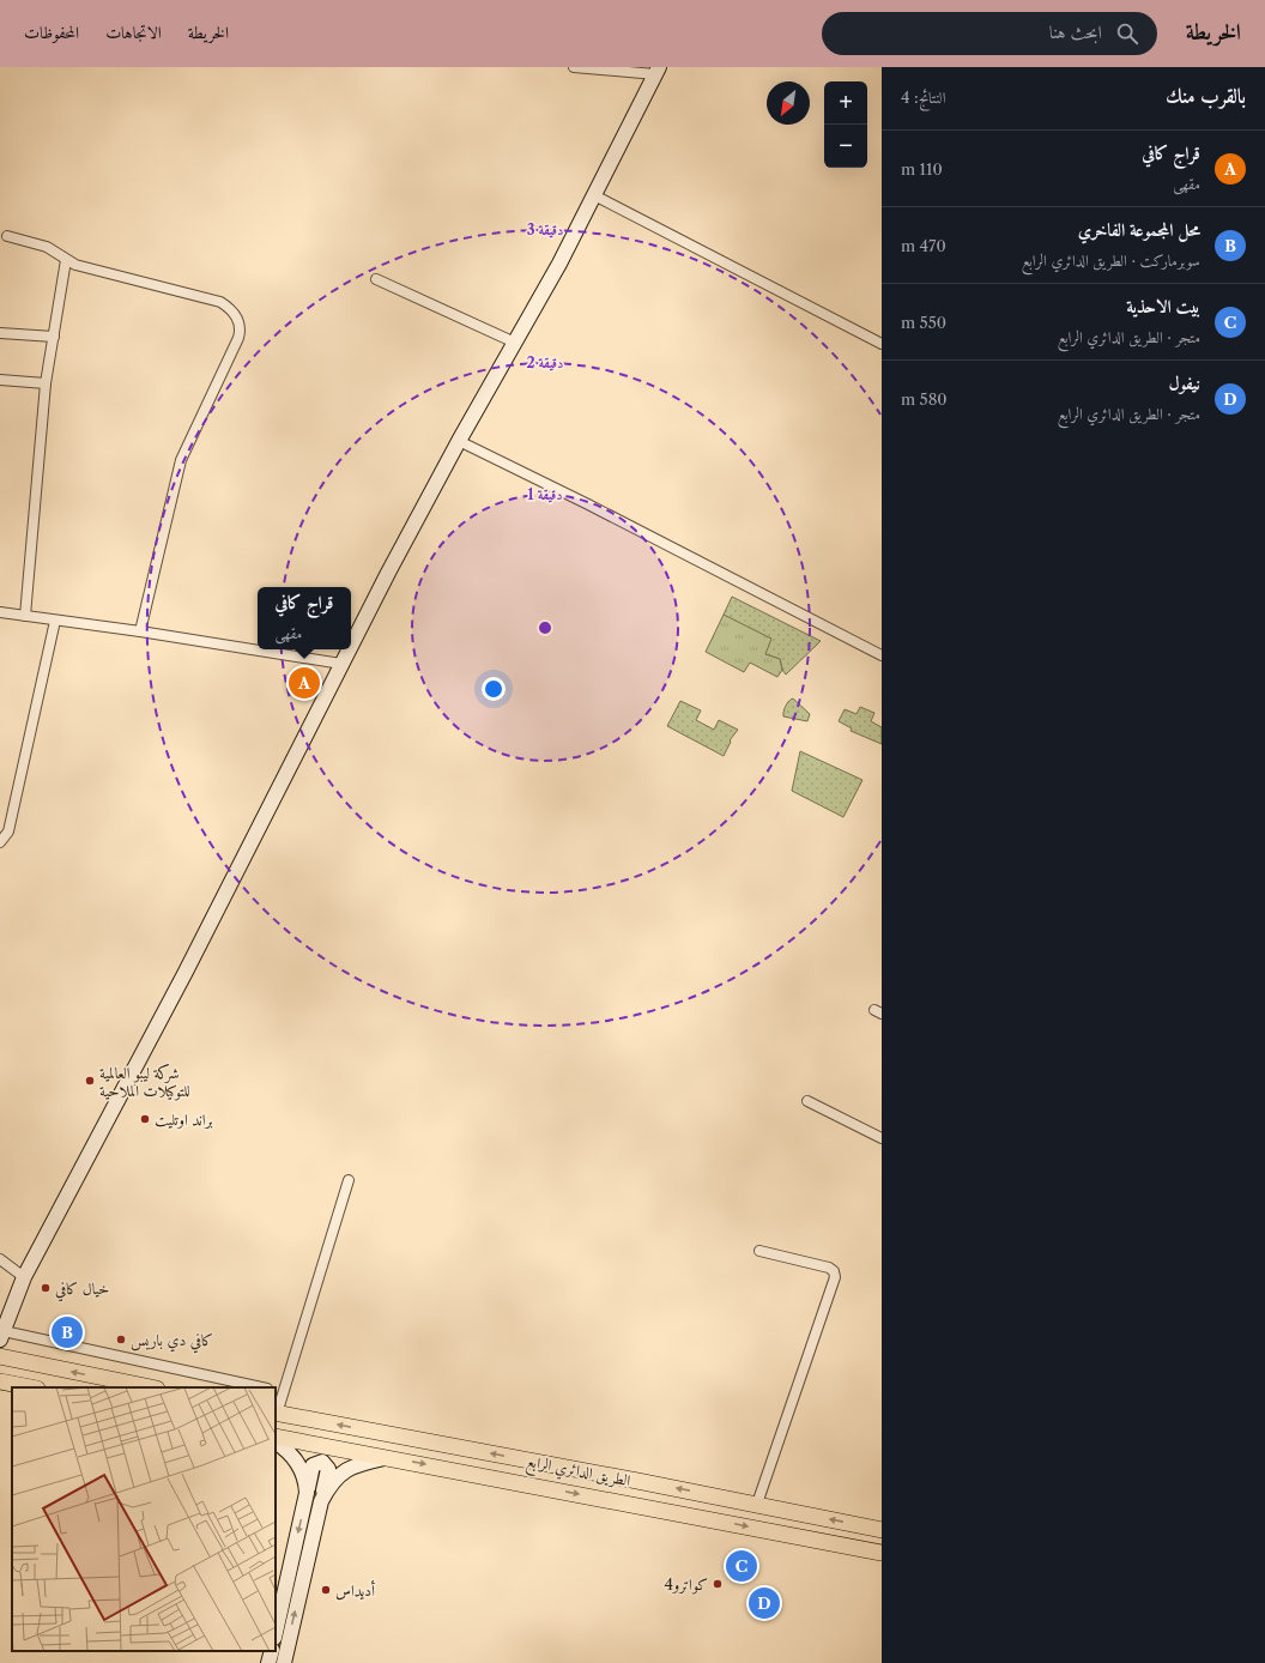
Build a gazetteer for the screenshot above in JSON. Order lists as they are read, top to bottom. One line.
{"streets":{"main road":["الطريق الدائري الرابع"]},"places":["شركة ليبو العالمية للتوكيلات الملاحية","براند اوتليت","خيال كافي","كافي دي باريس","كواترو4","أديداس"],"north":"bottom left","page":{"header":"الخريطة","search":"ابحث هنا","nav":["الخريطة","الاتجاهات","المحفوظات"],"heading":["بالقرب منك","النتائج: 4"],"map_buttons":["+","−"],"list":[{"mark":"A","name":"قراج كافي","note":"مقهى","value":"110 m"},{"mark":"B","name":"محل المجموعة الفاخري","note":"سوبرماركت · الطريق الدائري الرابع","value":"470 m"},{"mark":"C","name":"بيت الاحذية","note":"متجر · الطريق الدائري الرابع","value":"550 m"},{"mark":"D","name":"نيفول","note":"متجر · الطريق الدائري الرابع","value":"580 m"}],"popup":["قراج كافي","مقهى"],"pins":["A","B","C","D"]},"rings":["3 دقيقة","2 دقيقة","1 دقيقة"]}
